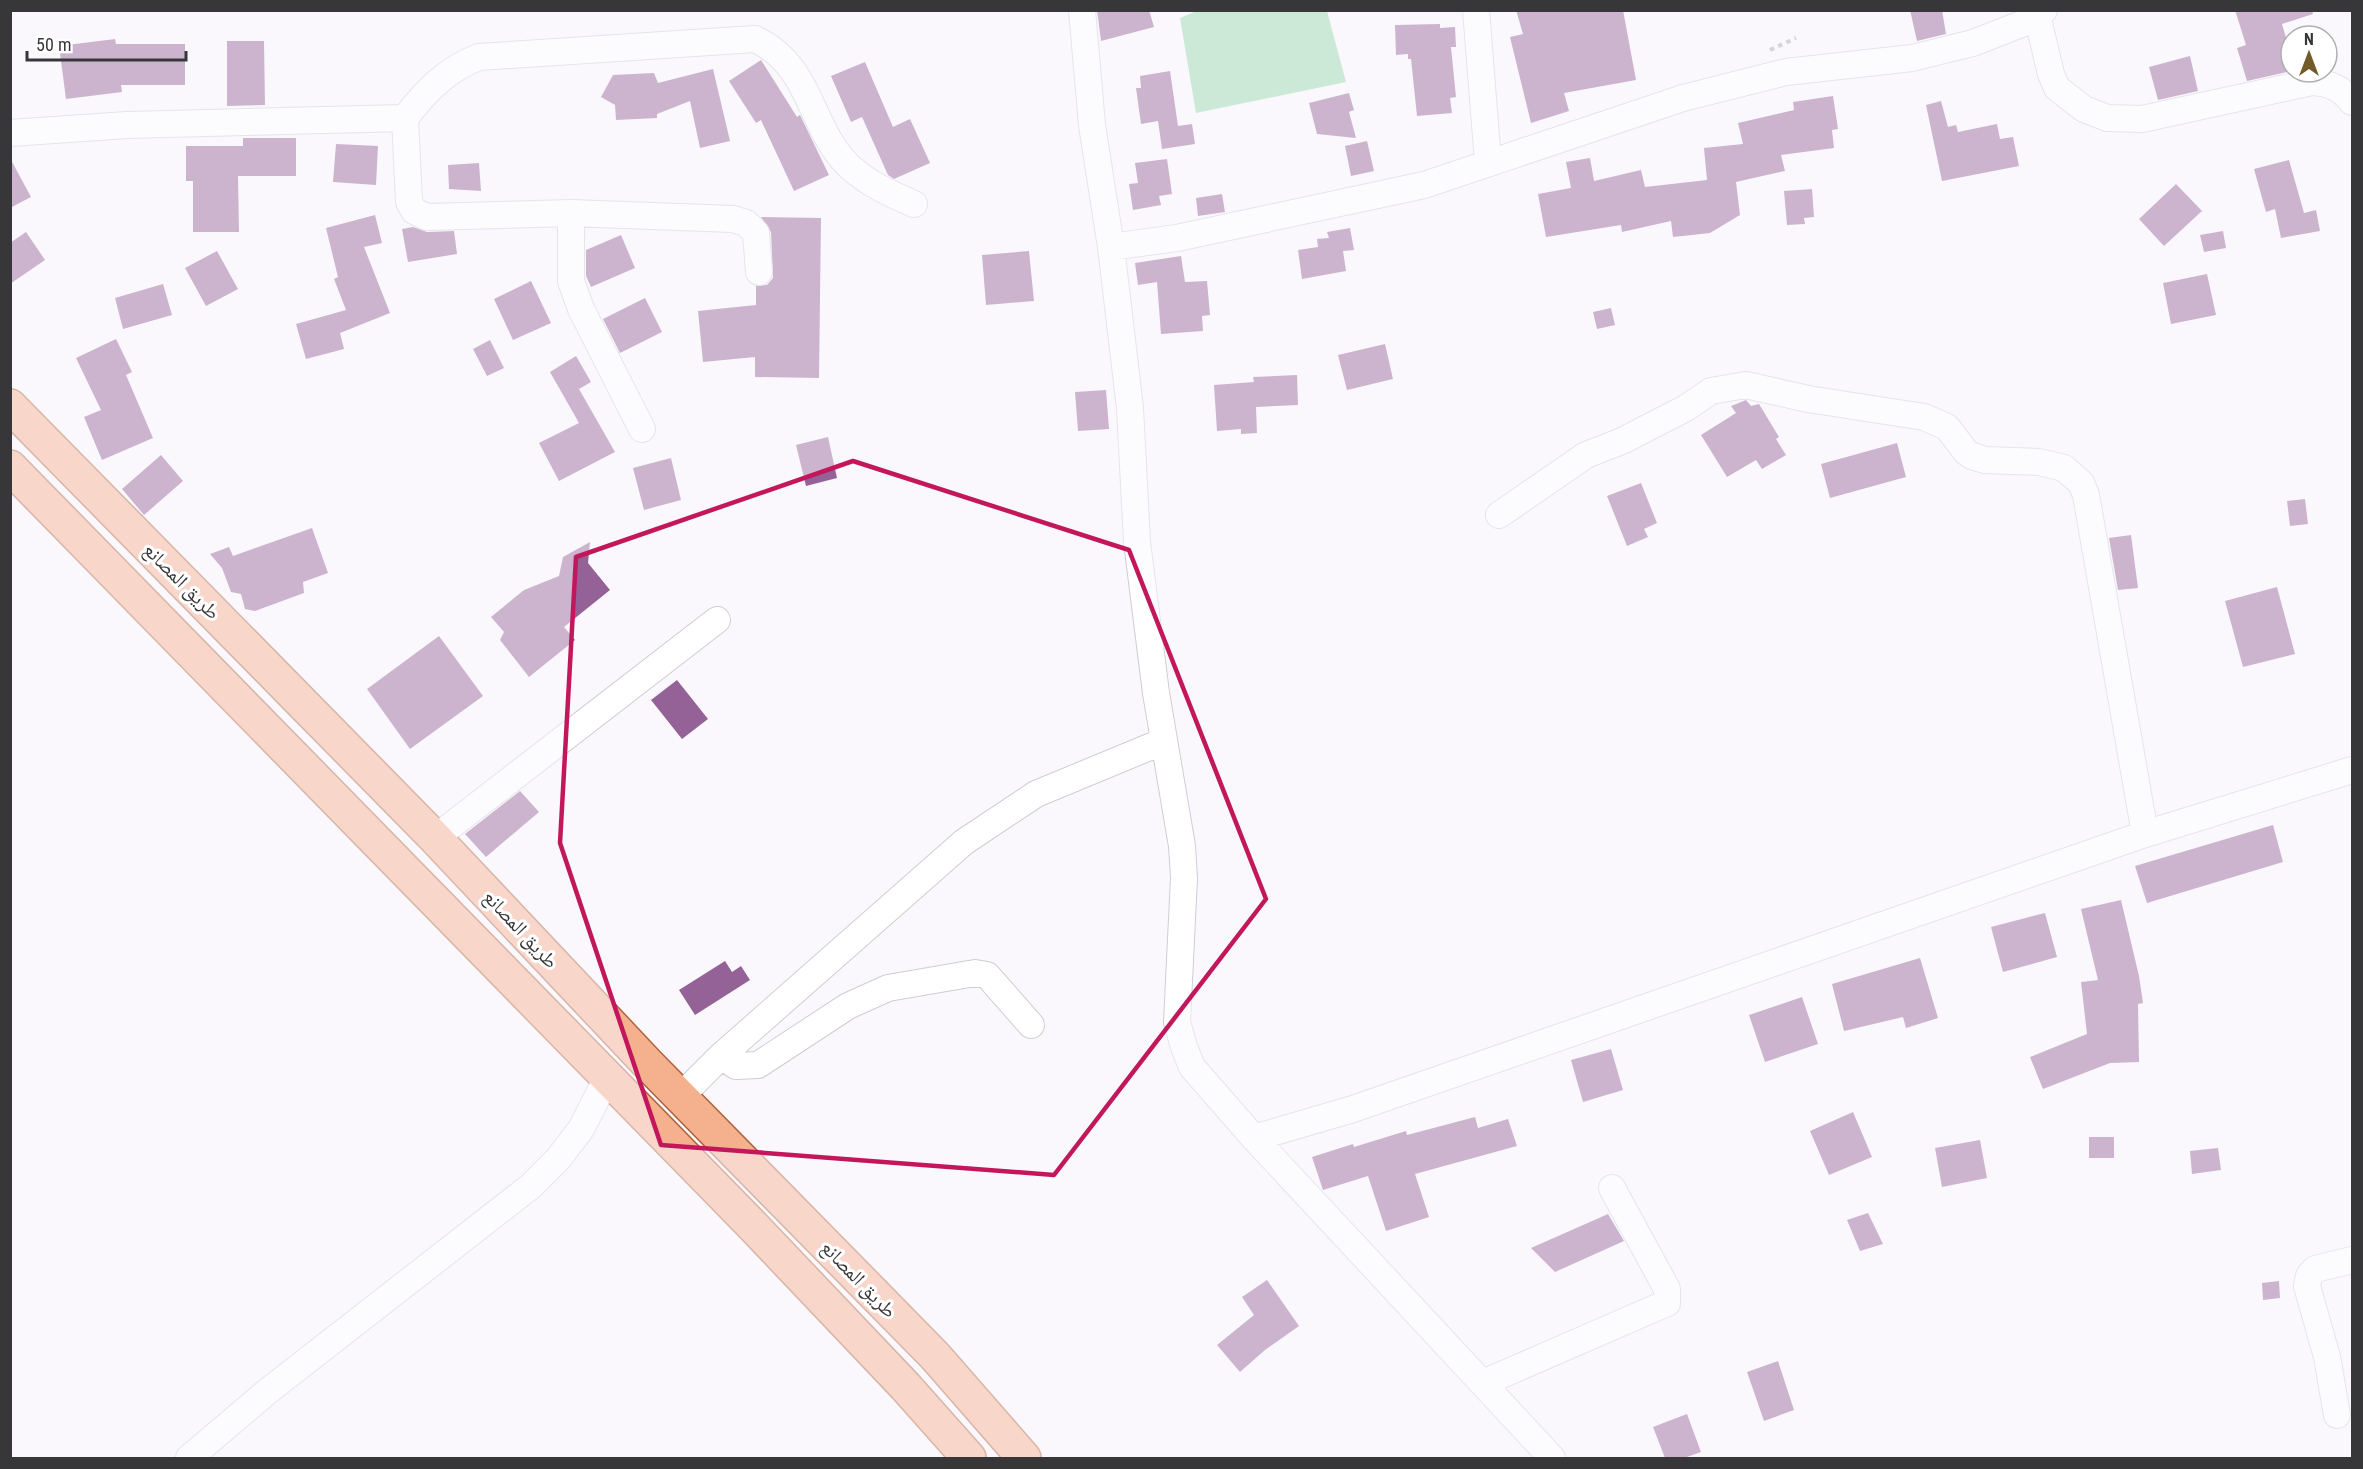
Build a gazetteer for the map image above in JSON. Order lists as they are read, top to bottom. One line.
{"streets":{"main road":["طريق المصانع"]},"scale_bar":"50 m","north":"top"}
